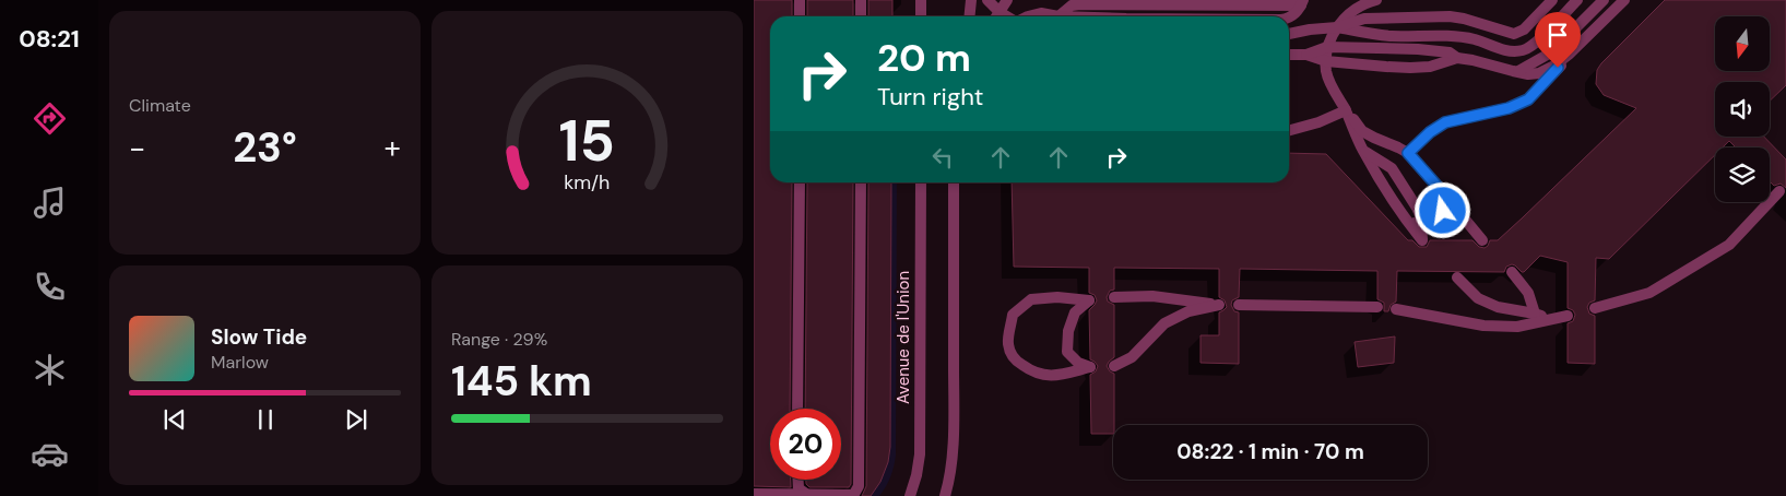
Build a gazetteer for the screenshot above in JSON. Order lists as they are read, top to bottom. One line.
{"streets":{"street":["Avenue de l'Union"]},"north":"bottom","page":{"tabs":"08:21","tile":["Climate",["Range · 29%","145 km"]],"turn":["20 m","Turn right"],"heat":["−","23°","+"],"song":["Slow Tide","Marlow"],"limit":"20","trip":"08:22 · 1 min · 70 m","gauge":["15","km/h"]}}
